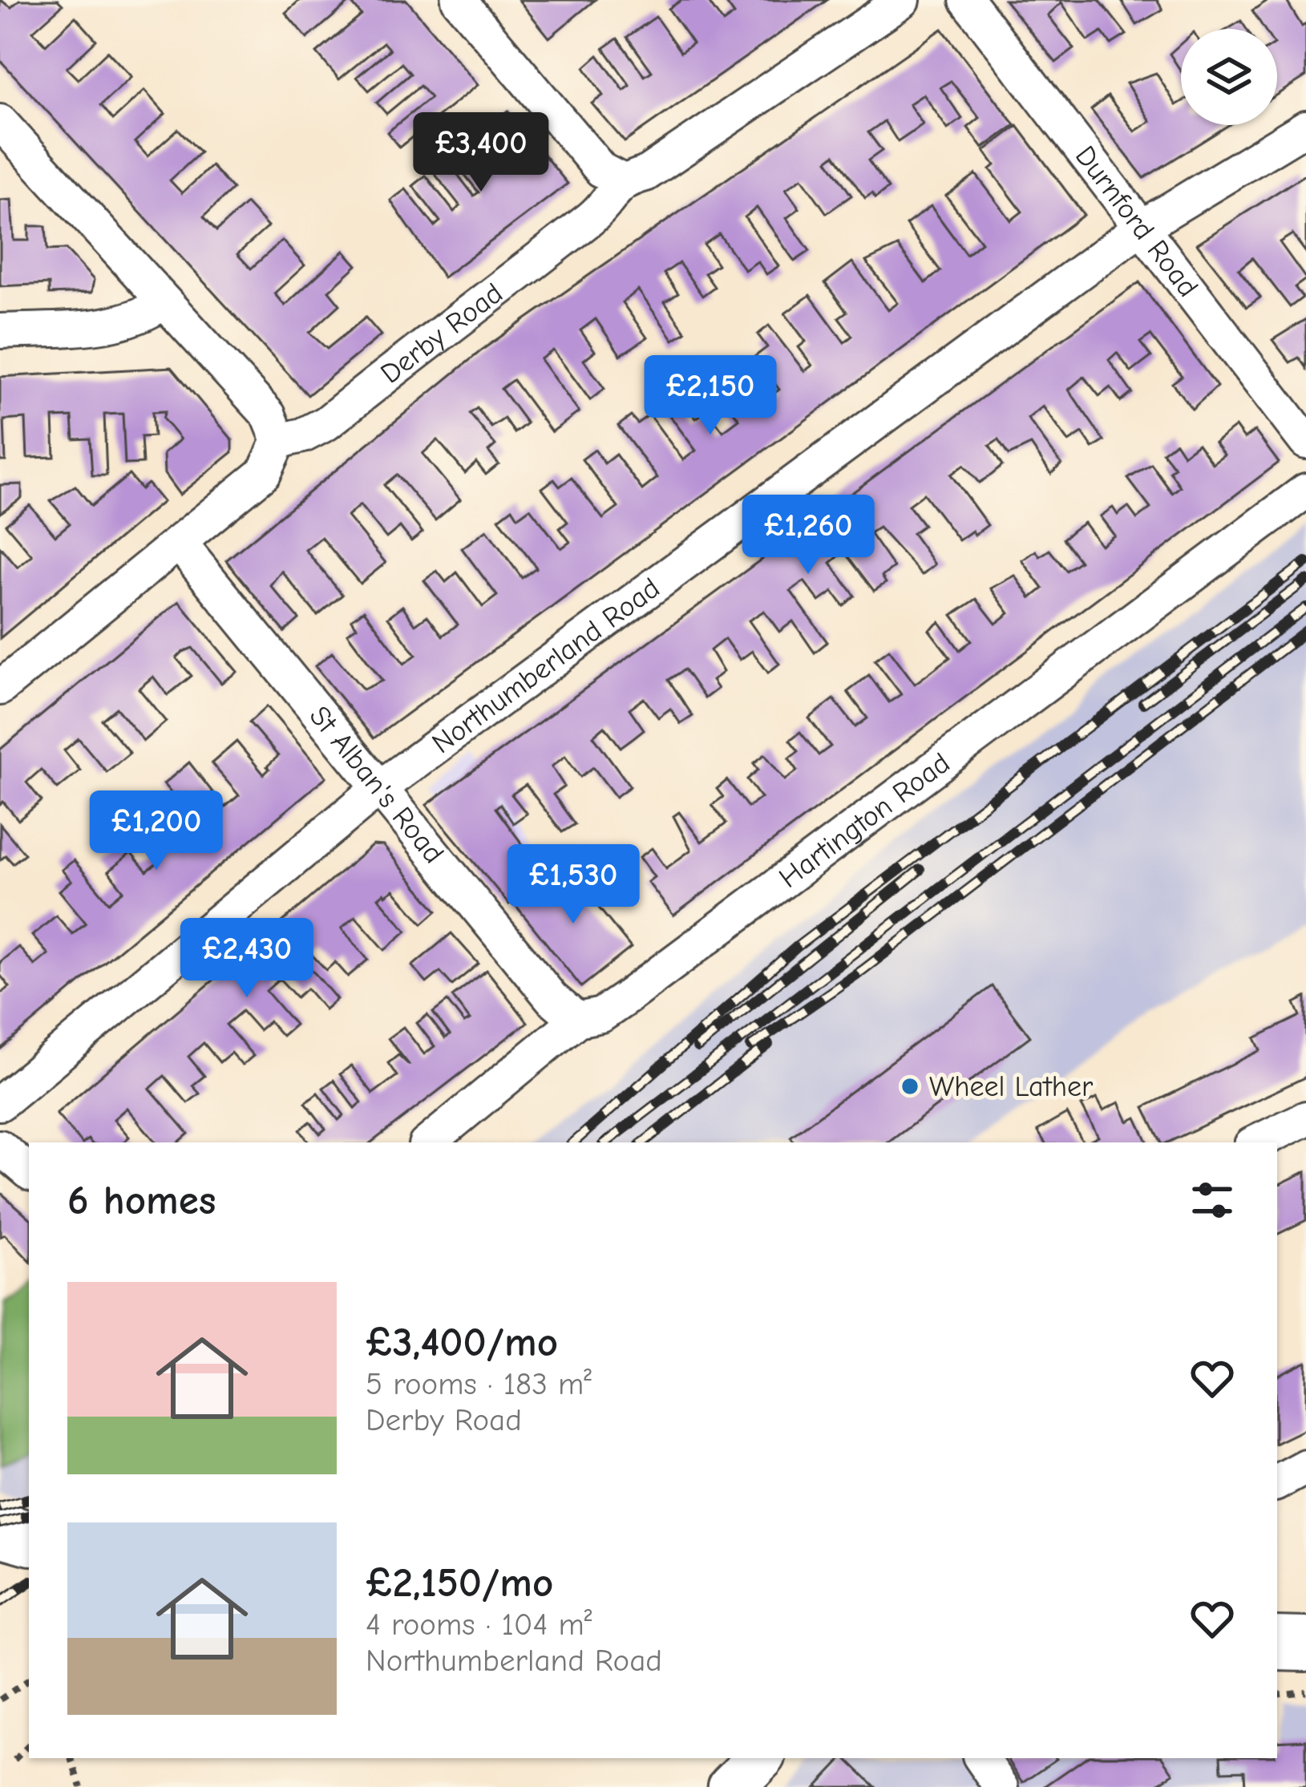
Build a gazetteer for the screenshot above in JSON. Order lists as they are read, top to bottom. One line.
{"streets":{"street":["Durnford Road","Derby Road","Northumberland Road","St Alban's Road","Hartington Road"]},"crossings":[["Durnford Road","Northumberland Road"],["Northumberland Road","St Alban's Road"],["St Alban's Road","Hartington Road"]],"places":["Wheel Lather"],"page":{"price":["£3,400","£2,150","£1,260","£1,200","£1,530","£2,430"],"heading":"6 homes","list":[{"name":"£3,400/mo","note":"5 rooms · 183 m² · Derby Road"},{"name":"£2,150/mo","note":"4 rooms · 104 m² · Northumberland Road"}]}}
